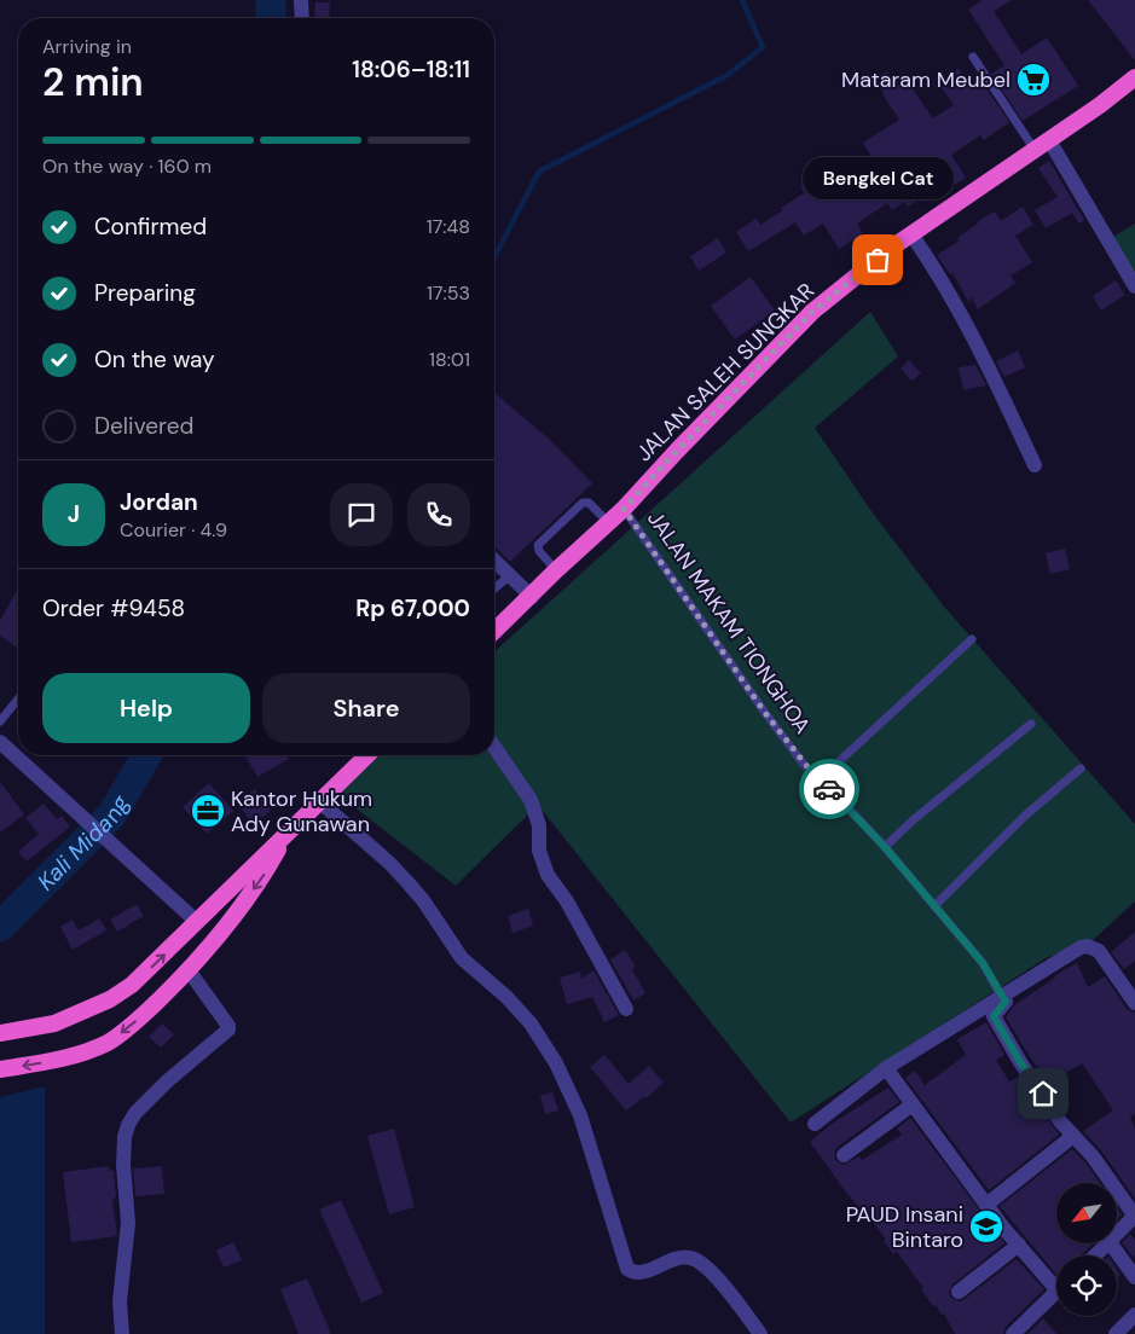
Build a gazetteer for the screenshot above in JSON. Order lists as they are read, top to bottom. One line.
{"streets":{"highway":["JALAN SALEH SUNGKAR"],"lane":["JALAN MAKAM TIONGHOA"]},"crossings":[["JALAN SALEH SUNGKAR","JALAN MAKAM TIONGHOA"]],"water":["Kali Midang"],"places":{"supermarket":["Mataram Meubel"],"other":["Bengkel Cat"],"office":["Kantor Hukum Ady Gunawan"],"school or university":["PAUD Insani Bintaro"]},"north":"bottom left","page":{"heading":["2 min","Arriving in","18:06–18:11"],"panel":["Jordan","Courier · 4.9","Order #9458","Rp 67,000"],"bar":"On the way · 160 m","bubble":"Bengkel Cat","list":[["Confirmed","17:48"],["Preparing","17:53"],["On the way","18:01"],"Delivered"],"round":"J","buttons":["Help","Share"]}}
